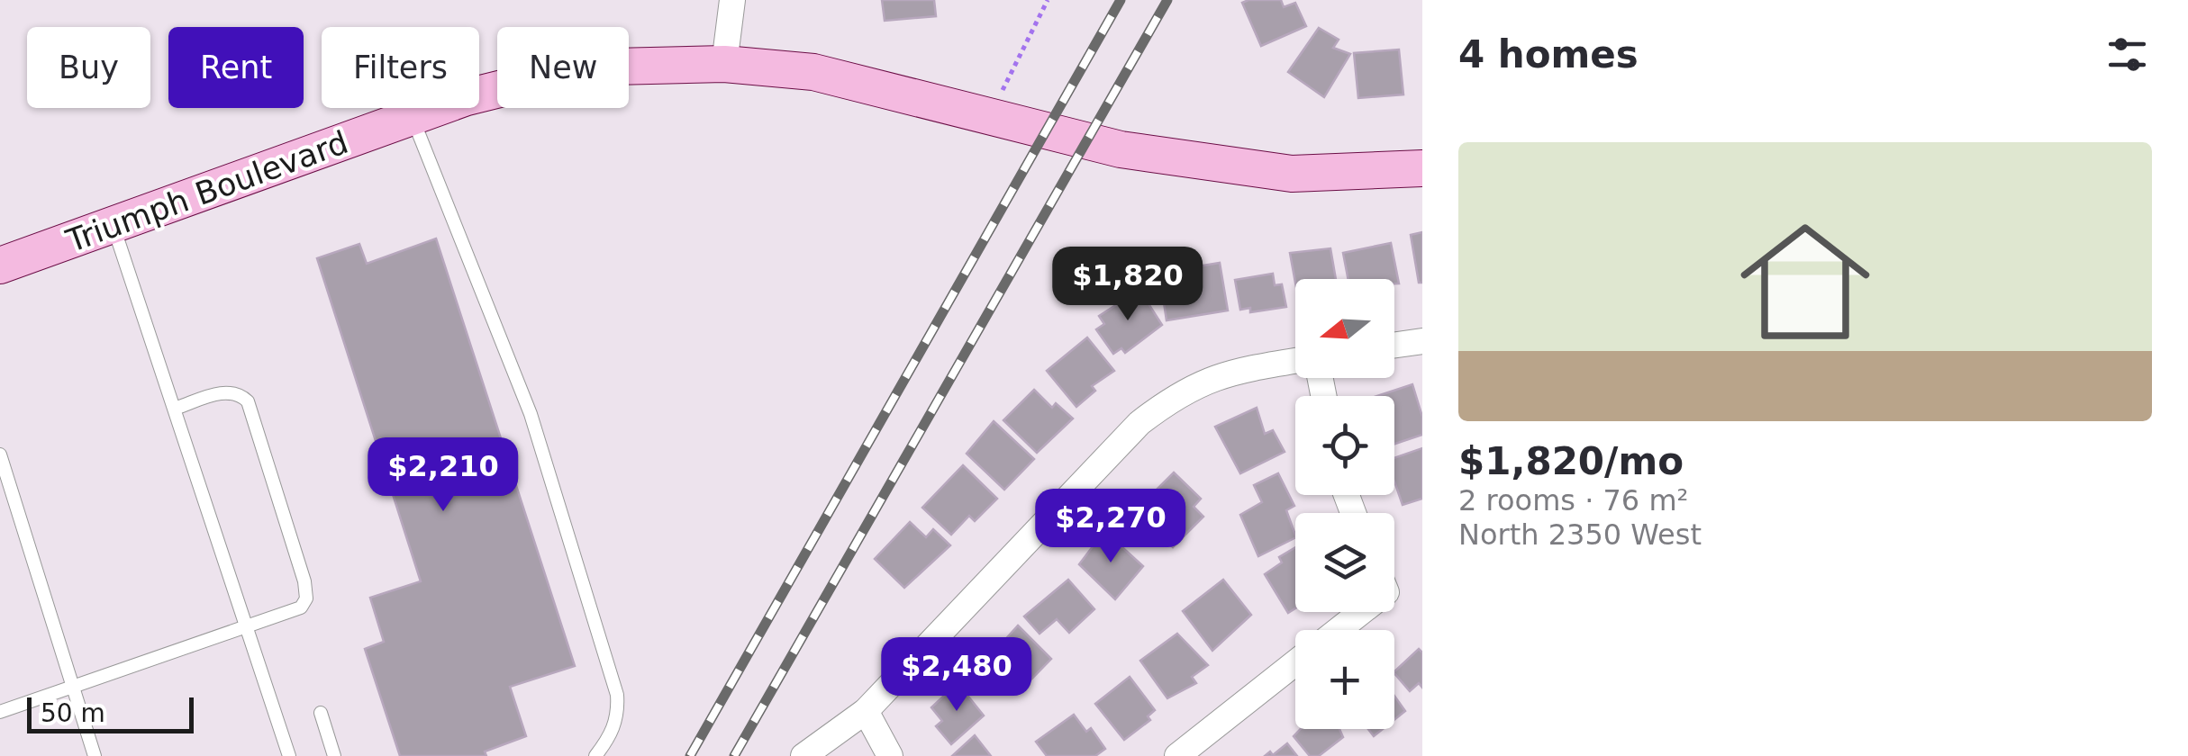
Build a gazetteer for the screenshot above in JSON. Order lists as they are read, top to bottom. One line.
{"streets":{"main road":["Triumph Boulevard"]},"scale_bar":"50 m","north":"left","page":{"heading":"4 homes","chip":["Buy","Rent","Filters","New"],"list":[{"name":"$1,820/mo","note":"2 rooms · 76 m² · North 2350 West"}],"price":["$1,820","$2,210","$2,270","$2,480"],"map_buttons":"+","scale":"50 m"}}
